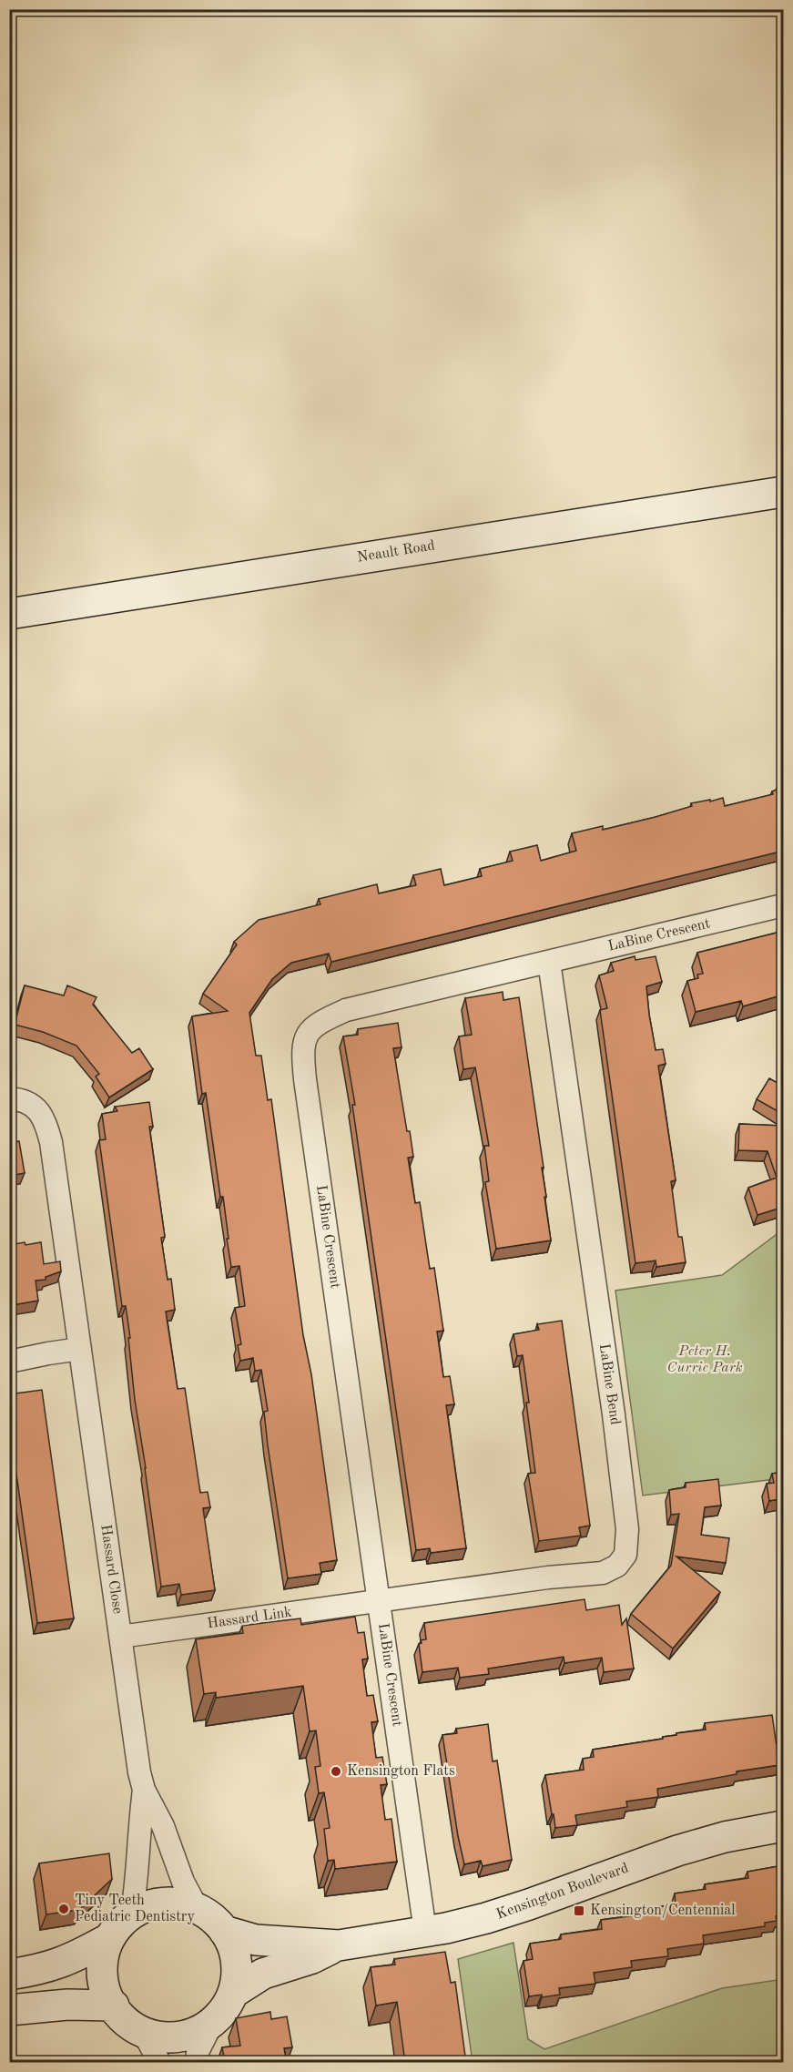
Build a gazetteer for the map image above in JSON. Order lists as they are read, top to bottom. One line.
{"streets":{"main road":["Neault Road","Kensington Boulevard"],"street":["LaBine Crescent","LaBine Bend","Hassard Close","Hassard Link"]},"crossings":[["LaBine Crescent","LaBine Bend"],["LaBine Crescent","Hassard Link"],["LaBine Crescent","Kensington Boulevard"],["LaBine Bend","Hassard Link"],["Hassard Close","Hassard Link"],["Hassard Close","Kensington Boulevard"]],"parks":["Peter H. Currie Park"],"places":{"other":["Kensington Flats","Tiny Teeth Pediatric Dentistry"],"transit":["Kensington/Centennial"]}}
